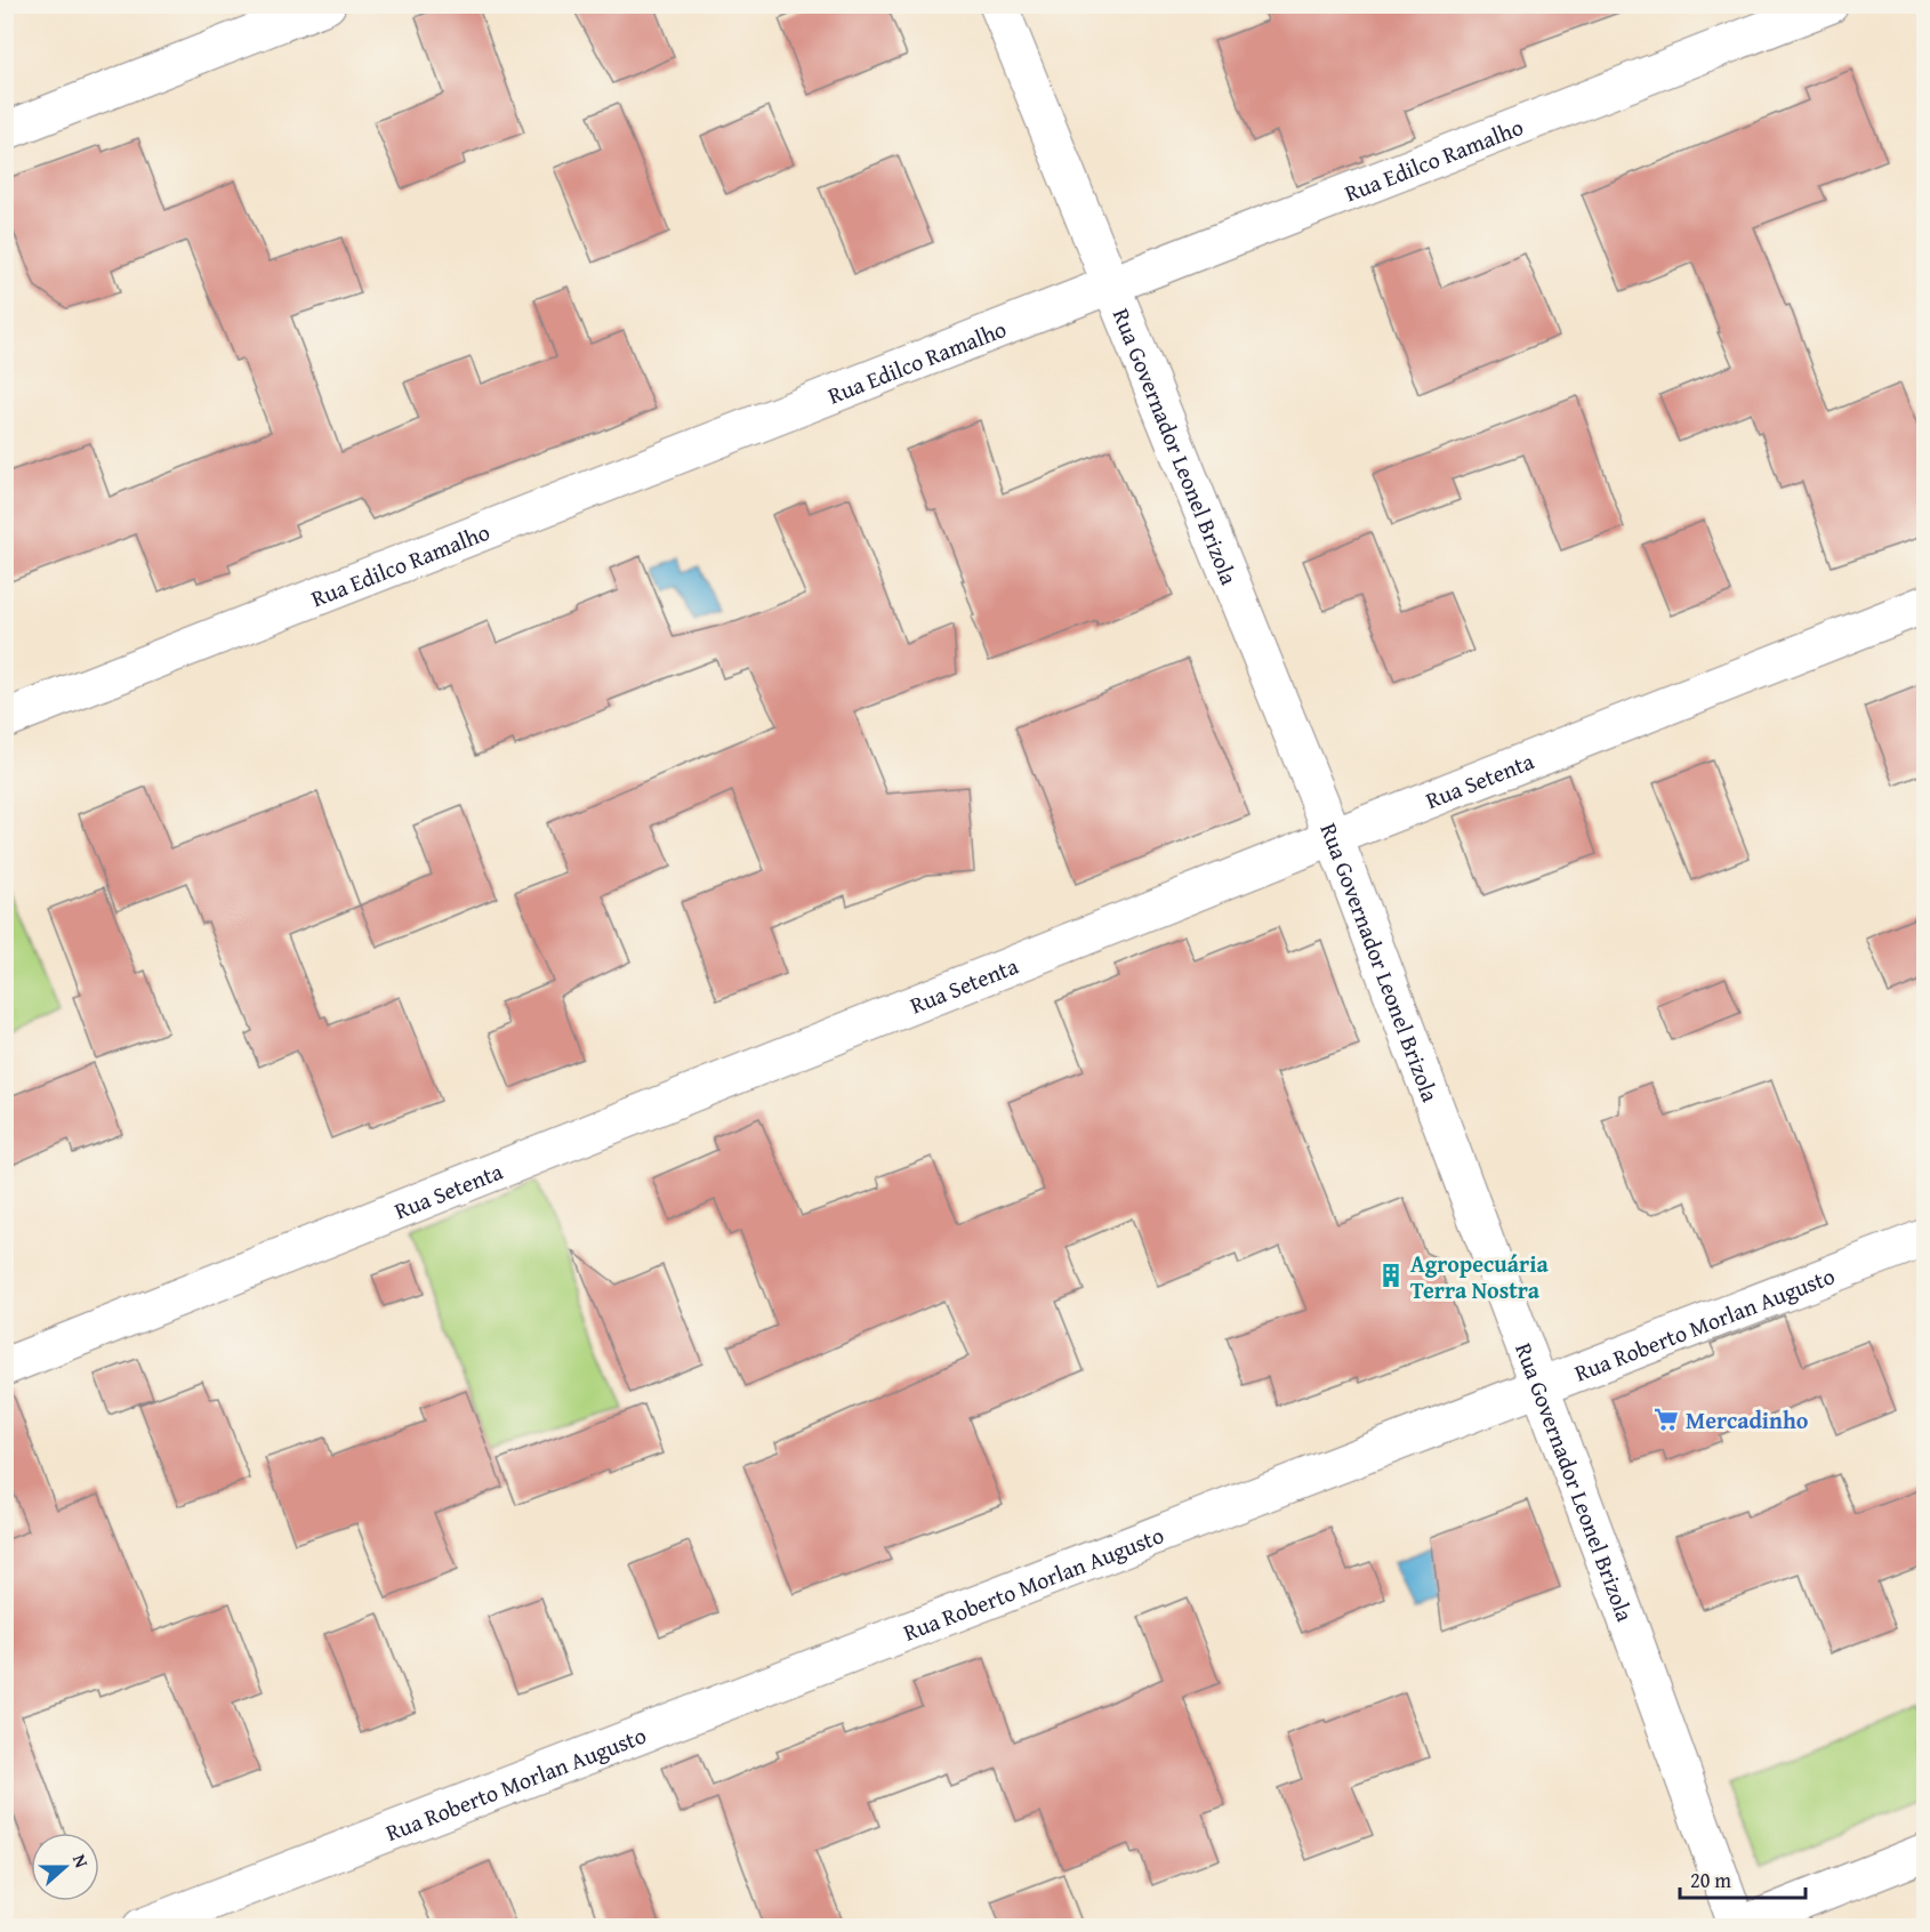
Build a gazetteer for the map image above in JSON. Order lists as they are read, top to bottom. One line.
{"streets":{"street":["Rua Edilco Ramalho","Rua Governador Leonel Brizola","Rua Setenta","Rua Roberto Morlan Augusto"]},"crossings":[["Rua Edilco Ramalho","Rua Governador Leonel Brizola"],["Rua Governador Leonel Brizola","Rua Setenta"],["Rua Governador Leonel Brizola","Rua Roberto Morlan Augusto"]],"places":{"building":["Agropecuária Terra Nostra"],"supermarket":["Mercadinho"]},"scale_bar":"20 m","north":"right"}
